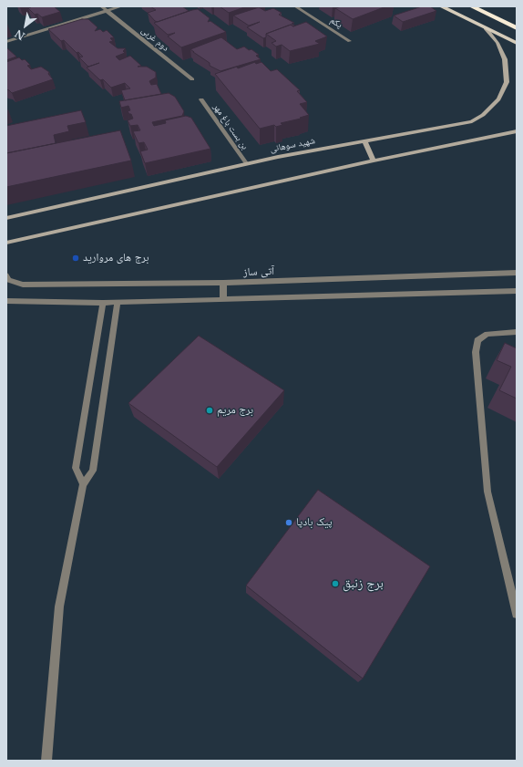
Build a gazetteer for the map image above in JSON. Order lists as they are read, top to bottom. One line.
{"streets":{"main road":["شهید سوهانی"],"street":["یکم","دوم غربی","بن بست باغ مهر","آتی ساز"]},"crossings":[["بن بست باغ مهر","شهید سوهانی"]],"places":["برج های مروارید","برج مریم","پیک بادپا","برج زنبق"],"north":"bottom left"}
